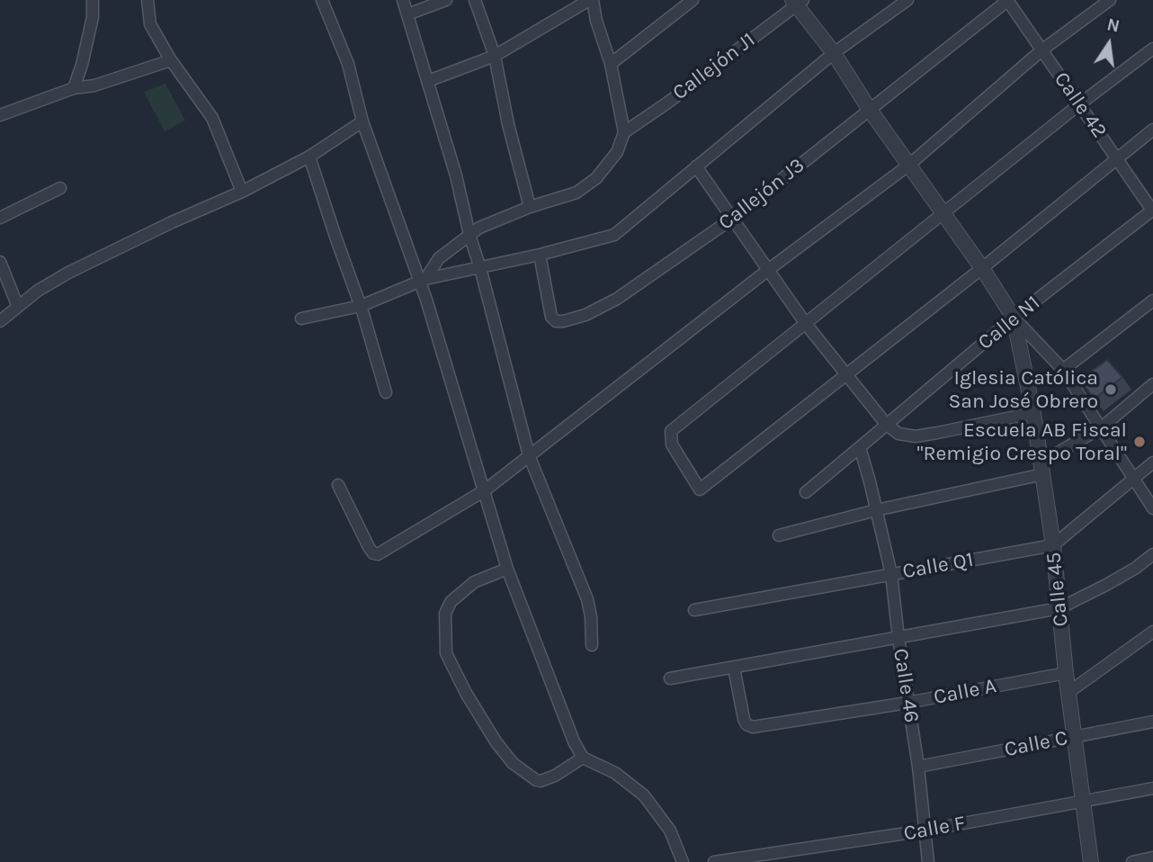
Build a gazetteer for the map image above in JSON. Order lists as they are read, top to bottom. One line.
{"streets":{"street":["Callejón J1","Calle 42","Callejón J3","Calle N1","Calle Q1","Calle 45","Calle 46","Calle A","Calle C","Calle F"]},"crossings":[["Callejón J1","Calle 45"],["Calle 42","Callejón J3"],["Calle 42","Calle N1"],["Callejón J3","Calle 45"],["Calle N1","Calle 45"],["Calle Q1","Calle 45"],["Calle Q1","Calle 46"],["Calle 45","Calle A"],["Calle 45","Calle C"],["Calle 45","Calle F"],["Calle 46","Calle A"],["Calle 46","Calle C"],["Calle 46","Calle F"]],"places":["Iglesia Católica San José Obrero","Escuela AB Fiscal \"Remigio Crespo Toral\""],"north":"top"}
